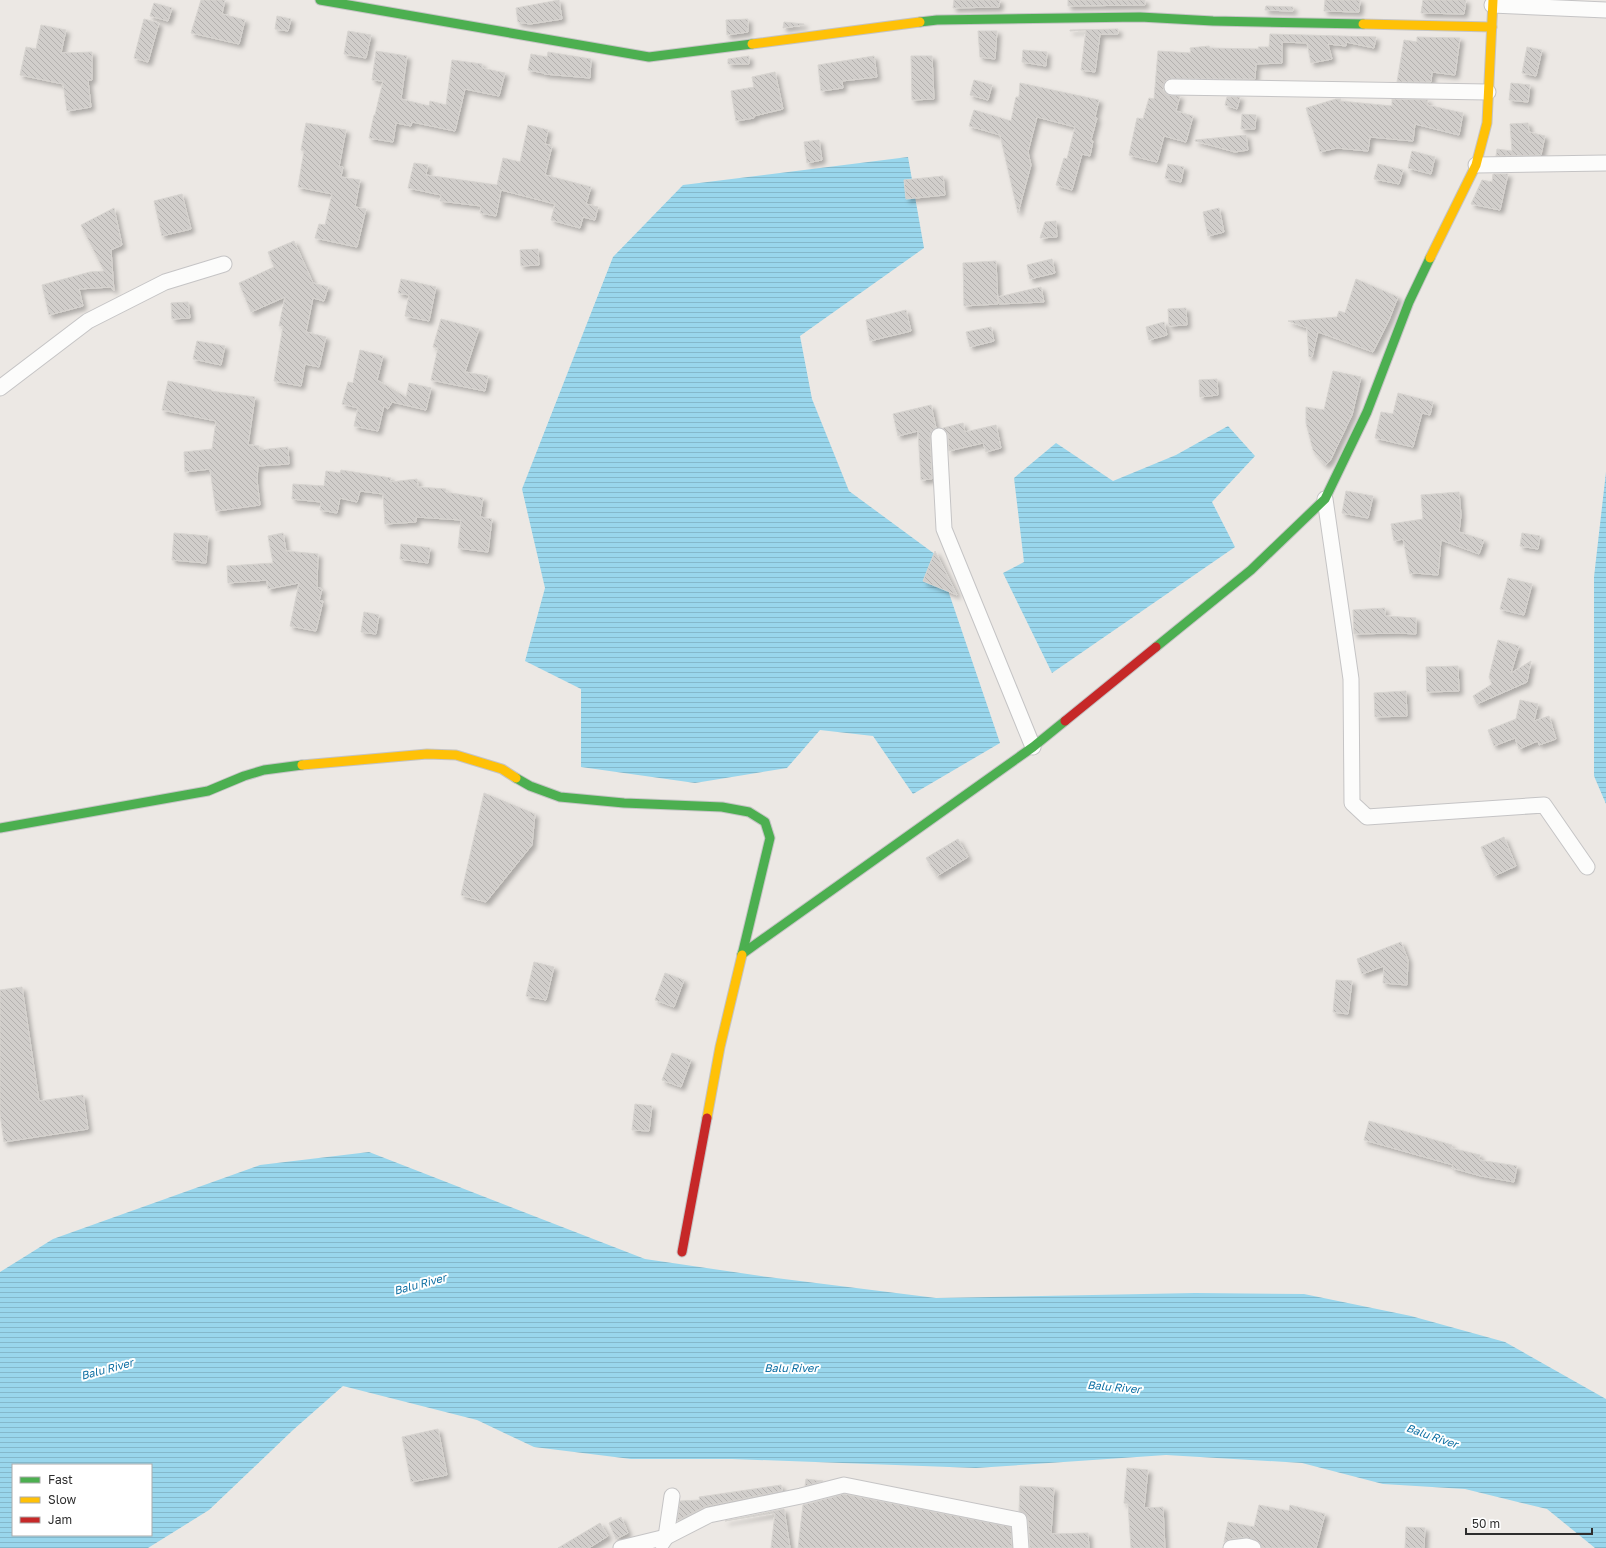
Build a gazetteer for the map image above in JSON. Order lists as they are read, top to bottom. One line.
{"water":["Balu River"],"legend":["Fast","Slow","Jam"],"scale_bar":"50 m"}
